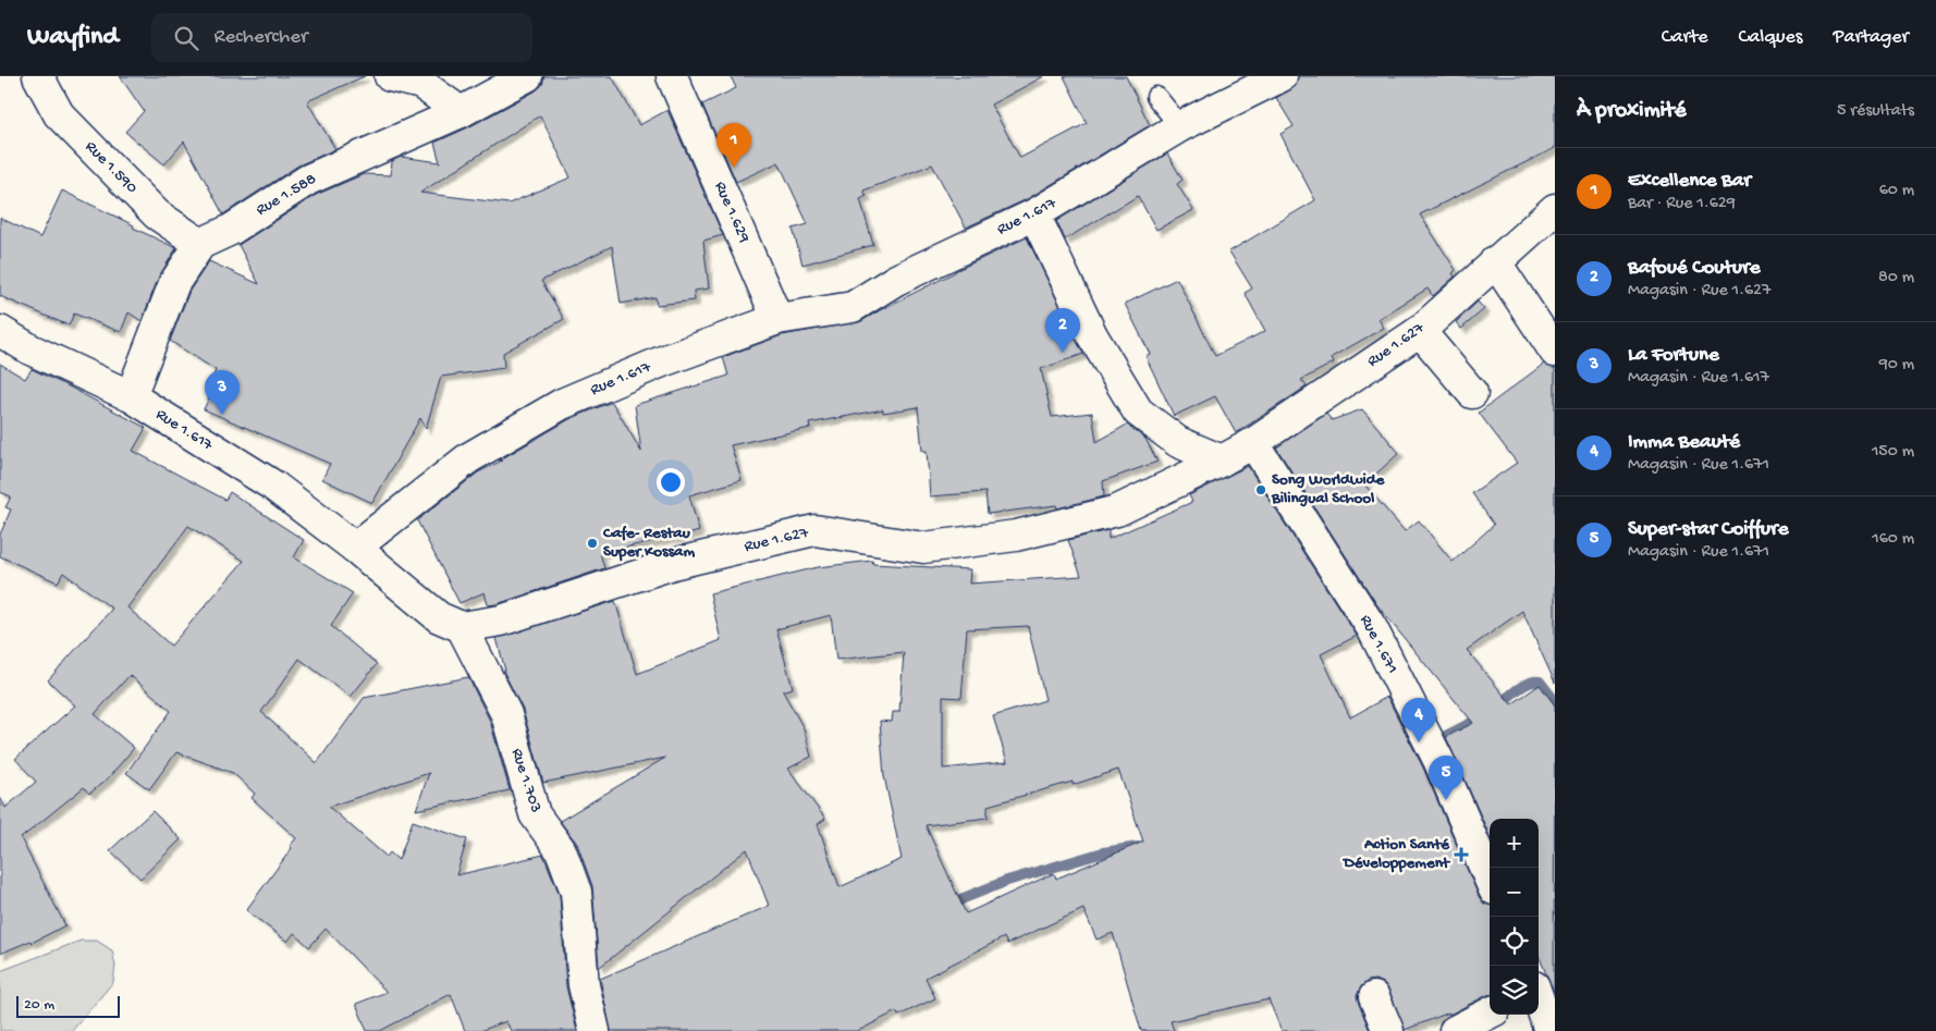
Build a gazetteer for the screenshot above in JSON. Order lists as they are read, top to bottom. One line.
{"streets":{"street":["Rue 1.590","Rue 1.588","Rue 1.629","Rue 1.617","Rue 1.627","Rue 1.671","Rue 1.703"]},"crossings":[["Rue 1.590","Rue 1.588"],["Rue 1.629","Rue 1.617"],["Rue 1.627","Rue 1.671"],["Rue 1.627","Rue 1.703"]],"places":{"other":["Song Worldwide Bilingual School","Cafe- Restau Super Kossam"],"health":["Action Santé Développement"]},"scale_bar":"20 m","page":{"header":"Wayfind","search":"Rechercher","nav":["Carte","Calques","Partager"],"heading":["À proximité","5 résultats"],"pins":["1","2","3","4","5"],"list":[{"mark":"1","name":"Excellence Bar","note":"Bar · Rue 1.629","value":"60 m"},{"mark":"2","name":"Bafoué Couture","note":"Magasin · Rue 1.627","value":"80 m"},{"mark":"3","name":"La Fortune","note":"Magasin · Rue 1.617","value":"90 m"},{"mark":"4","name":"Imma Beauté","note":"Magasin · Rue 1.671","value":"150 m"},{"mark":"5","name":"Super-star Coiffure","note":"Magasin · Rue 1.671","value":"160 m"}],"map_buttons":["+","−"],"scale":"20 m"}}
